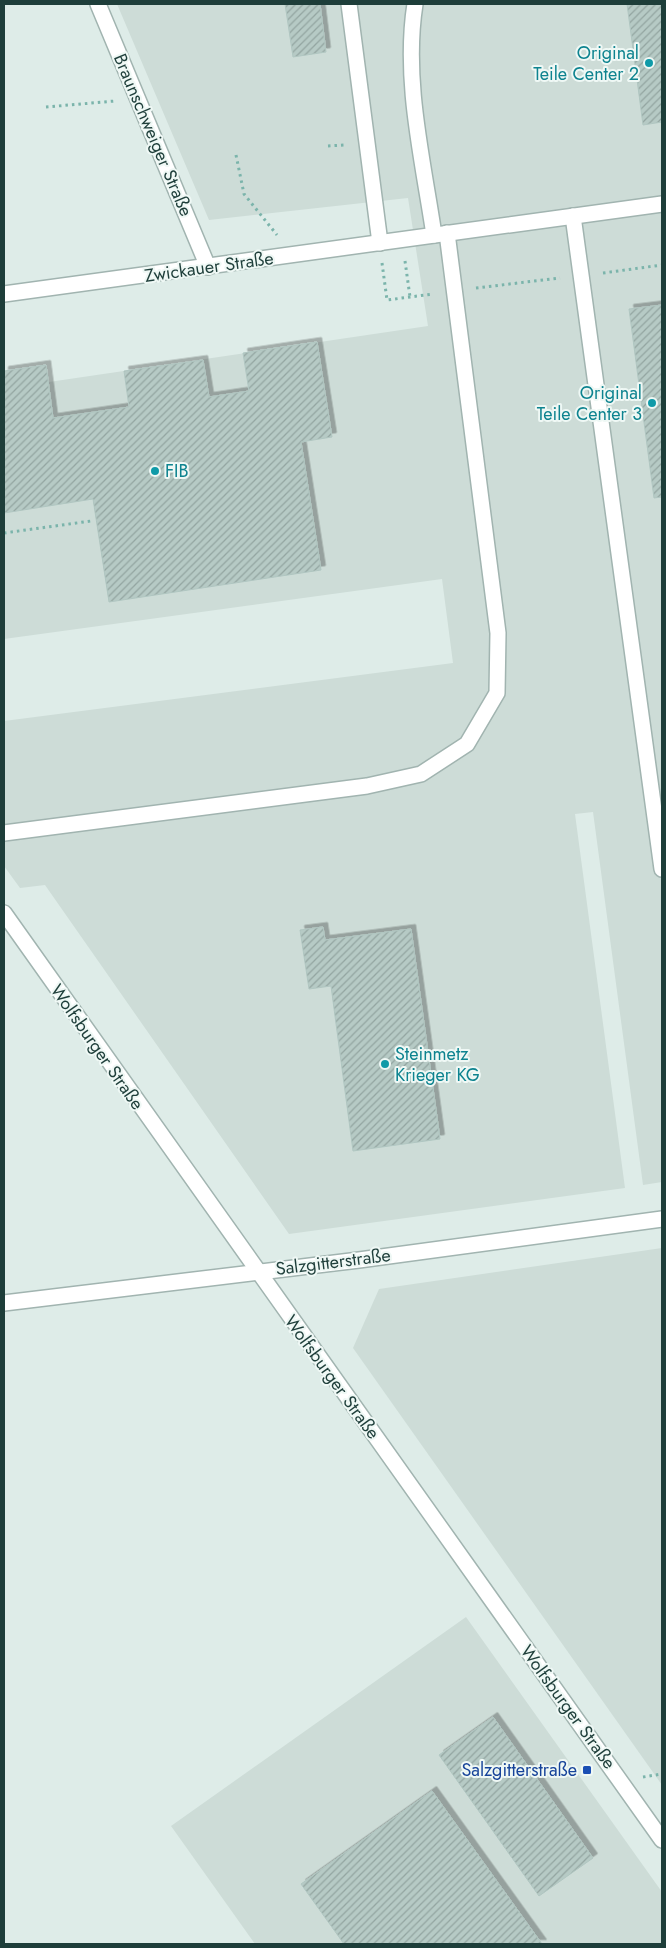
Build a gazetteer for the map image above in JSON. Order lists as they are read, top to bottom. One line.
{"streets":{"street":["Braunschweiger Straße","Zwickauer Straße","Wolfsburger Straße","Salzgitterstraße"]},"crossings":[["Braunschweiger Straße","Zwickauer Straße"],["Wolfsburger Straße","Salzgitterstraße"]],"places":{"other":["Original Teile Center 2","Original Teile Center 3","FIB","Steinmetz Krieger KG"],"transit":["Salzgitterstraße"]}}
